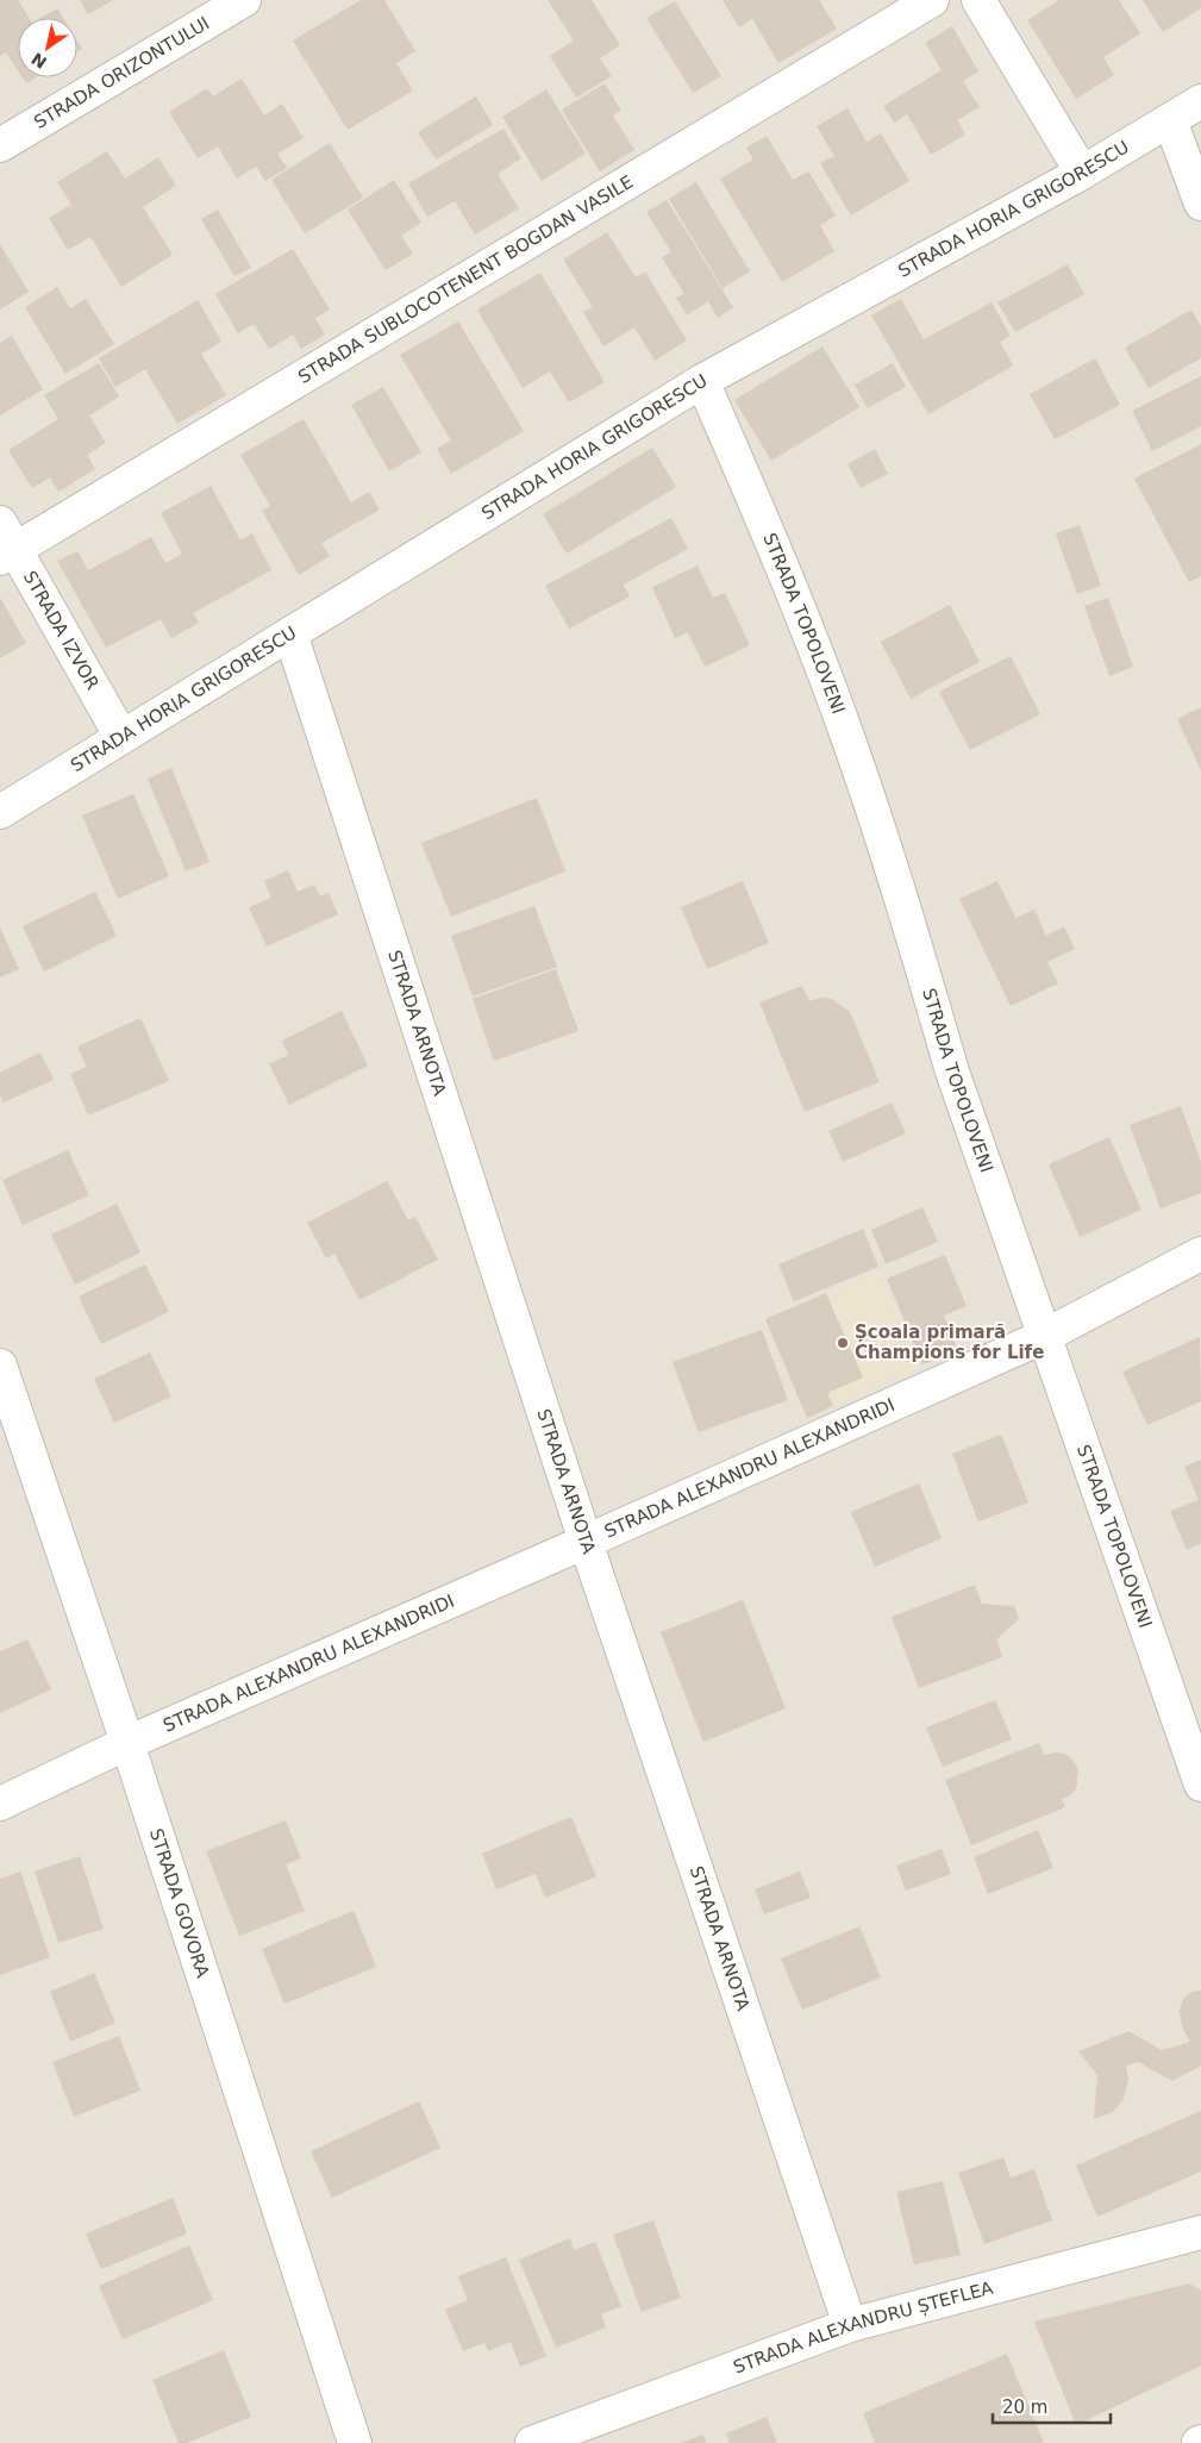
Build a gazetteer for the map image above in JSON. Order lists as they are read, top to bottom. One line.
{"streets":{"street":["STRADA ORIZONTULUI","STRADA HORIA GRIGORESCU","STRADA SUBLOCOTENENT BOGDAN VASILE","STRADA TOPOLOVENI","STRADA IZVOR","STRADA ARNOTA","STRADA ALEXANDRU ALEXANDRIDI","STRADA GOVORA","STRADA ALEXANDRU ȘTEFLEA"]},"crossings":[["STRADA HORIA GRIGORESCU","STRADA TOPOLOVENI"],["STRADA HORIA GRIGORESCU","STRADA IZVOR"],["STRADA HORIA GRIGORESCU","STRADA ARNOTA"],["STRADA SUBLOCOTENENT BOGDAN VASILE","STRADA IZVOR"],["STRADA TOPOLOVENI","STRADA ALEXANDRU ALEXANDRIDI"],["STRADA ARNOTA","STRADA ALEXANDRU ALEXANDRIDI"],["STRADA ARNOTA","STRADA ALEXANDRU ȘTEFLEA"],["STRADA ALEXANDRU ALEXANDRIDI","STRADA GOVORA"]],"places":["Școala primară Champions for Life"],"scale_bar":"20 m","north":"bottom left"}
